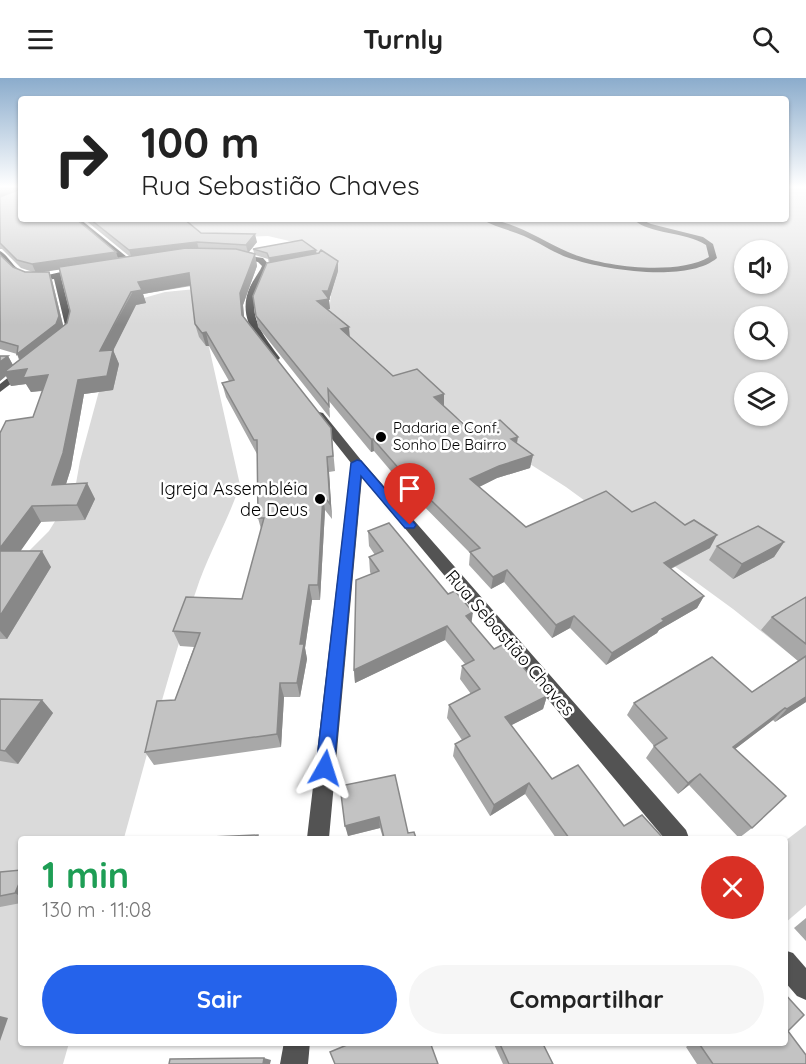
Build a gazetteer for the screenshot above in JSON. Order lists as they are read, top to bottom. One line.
{"streets":{"street":["Rua Sebastião Chaves"]},"places":["Padaria e Conf. Sonho De Bairro","Igreja Assembléia de Deus"],"page":{"header":"Turnly","turn":["100 m","Rua Sebastião Chaves"],"heading":["1 min","130 m · 11:08"],"buttons":["Sair","Compartilhar"]}}
